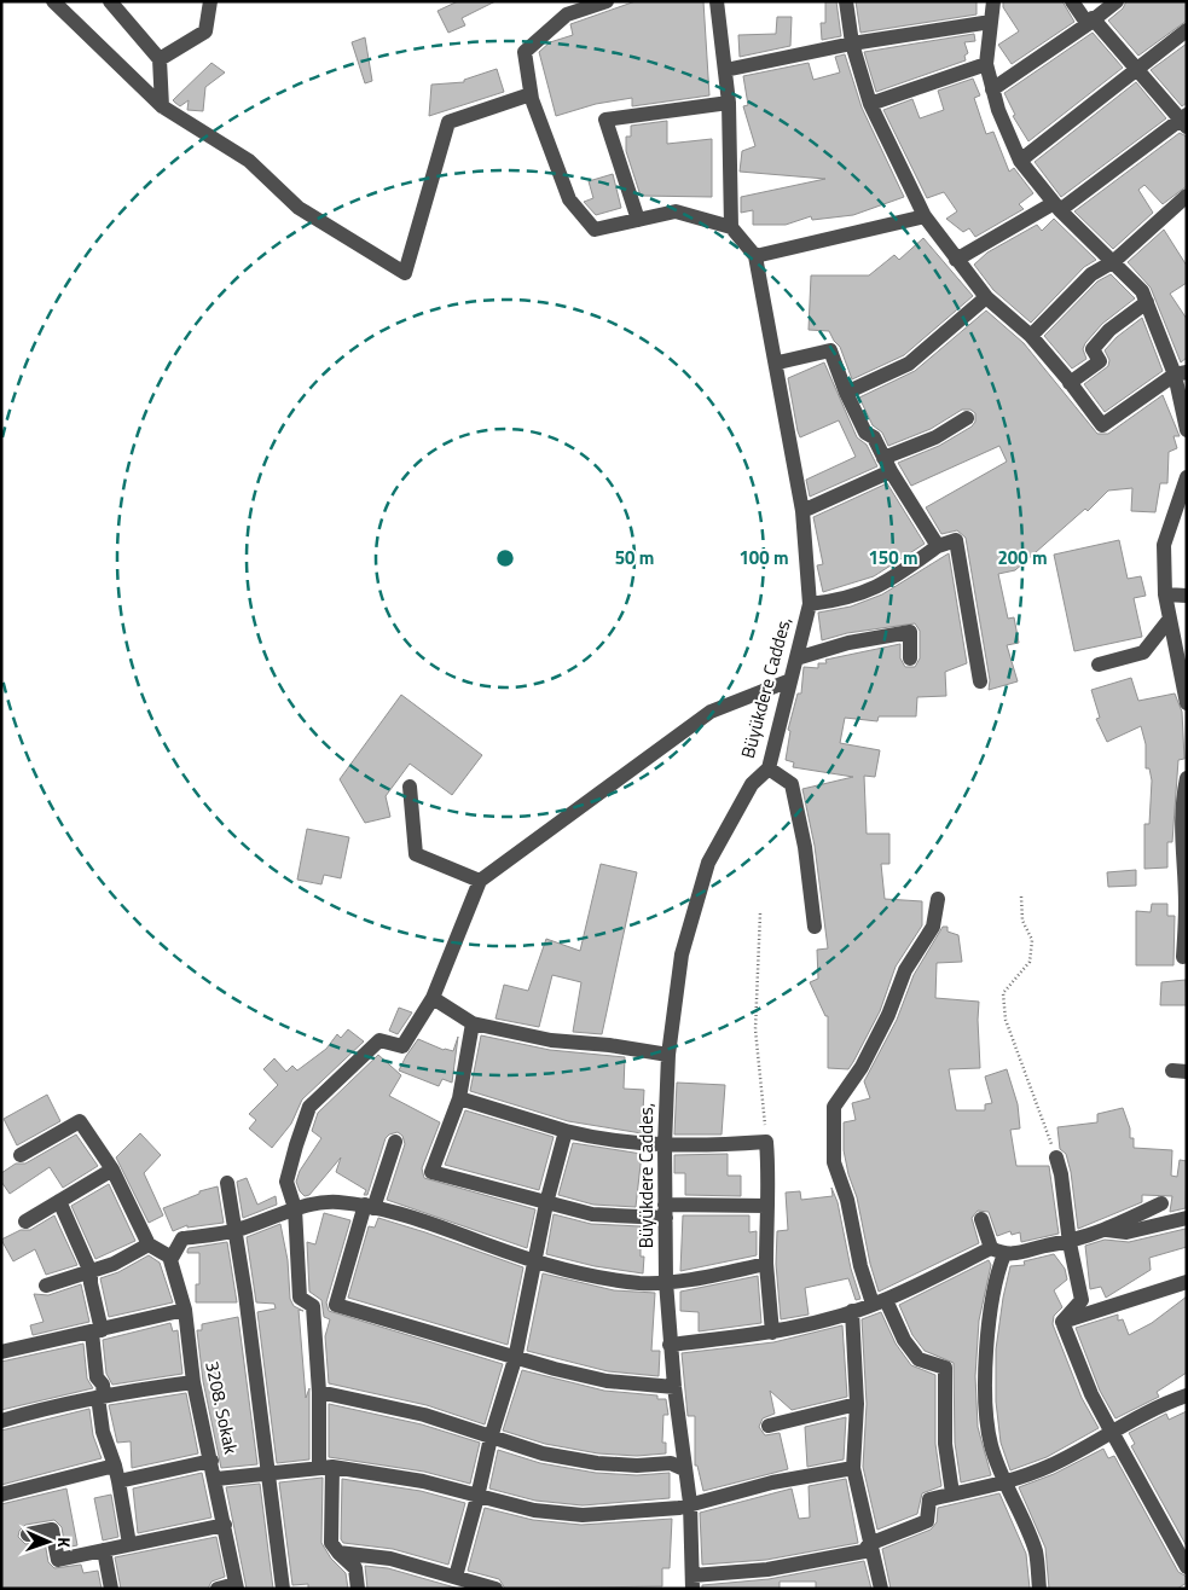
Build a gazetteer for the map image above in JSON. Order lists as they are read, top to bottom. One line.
{"streets":{"street":["Büyükdere Caddes,","3208. Sokak"]},"north":"right","rings":["50 m","100 m","150 m","200 m"]}
